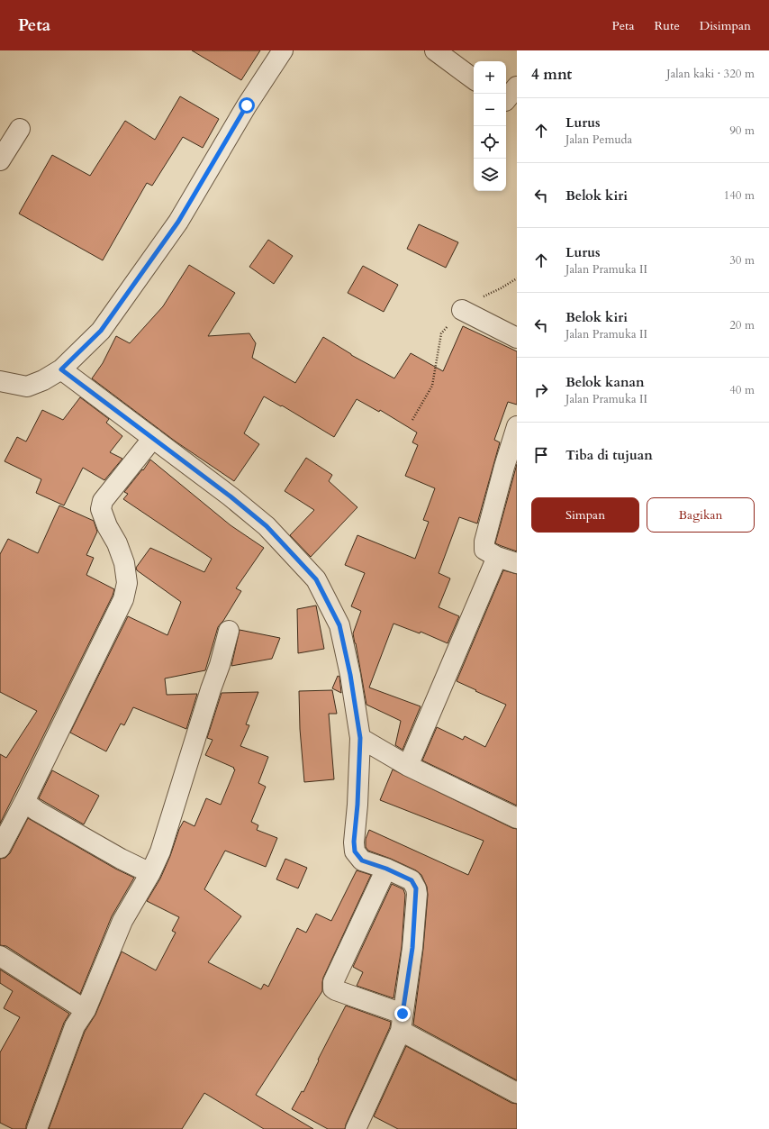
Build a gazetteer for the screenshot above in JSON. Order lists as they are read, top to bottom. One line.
{"page":{"header":"Peta","nav":["Peta","Rute","Disimpan"],"heading":["4 mnt","Jalan kaki · 320 m"],"map_buttons":["+","−"],"list":[["Lurus","Jalan Pemuda","90 m"],["Belok kiri","140 m"],["Lurus","Jalan Pramuka II","30 m"],["Belok kiri","Jalan Pramuka II","20 m"],["Belok kanan","Jalan Pramuka II","40 m"],"Tiba di tujuan"],"buttons":["Simpan","Bagikan"]}}
